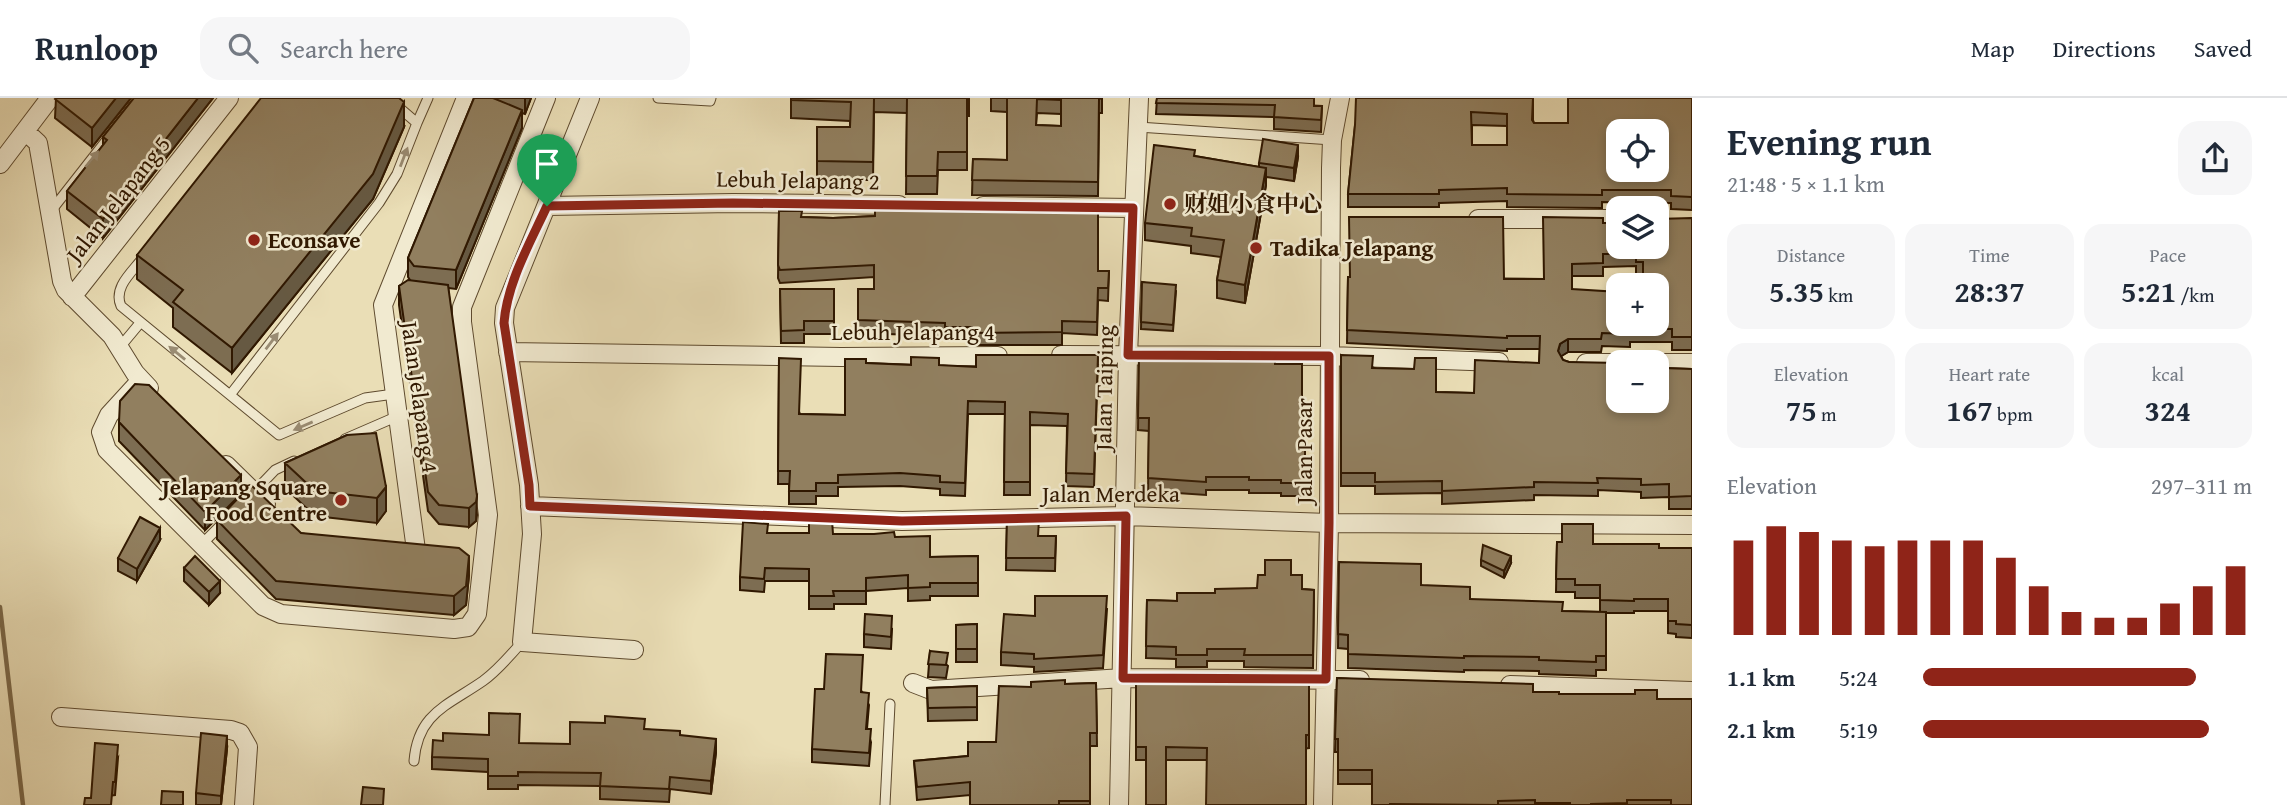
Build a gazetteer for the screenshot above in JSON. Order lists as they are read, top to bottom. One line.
{"streets":{"street":["Lebuh Jelapang 2","Jalan Jelapang 5","Lebuh Jelapang 4","Jalan Taiping","Jalan Jelapang 4","Jalan Pasar","Jalan Merdeka"]},"crossings":[["Jalan Taiping","Jalan Merdeka"],["Jalan Pasar","Jalan Merdeka"]],"places":["财姐小食中心","Econsave","Tadika Jelapang","Jelapang Square Food Centre"],"page":{"header":"Runloop","search":"Search here","nav":["Map","Directions","Saved"],"heading":["Evening run","21:48 · 5 × 1.1 km"],"map_buttons":["+","−"],"stats":[["Distance","5.35 km"],["Time","28:37"],["Pace","5:21 /km"],["Elevation","75 m"],["Heart rate","167 bpm"],["kcal","324"]],"chart":["Elevation","297–311 m"],"list":[{"name":"1.1 km","note":"5:24"},{"name":"2.1 km","note":"5:19"}]}}
